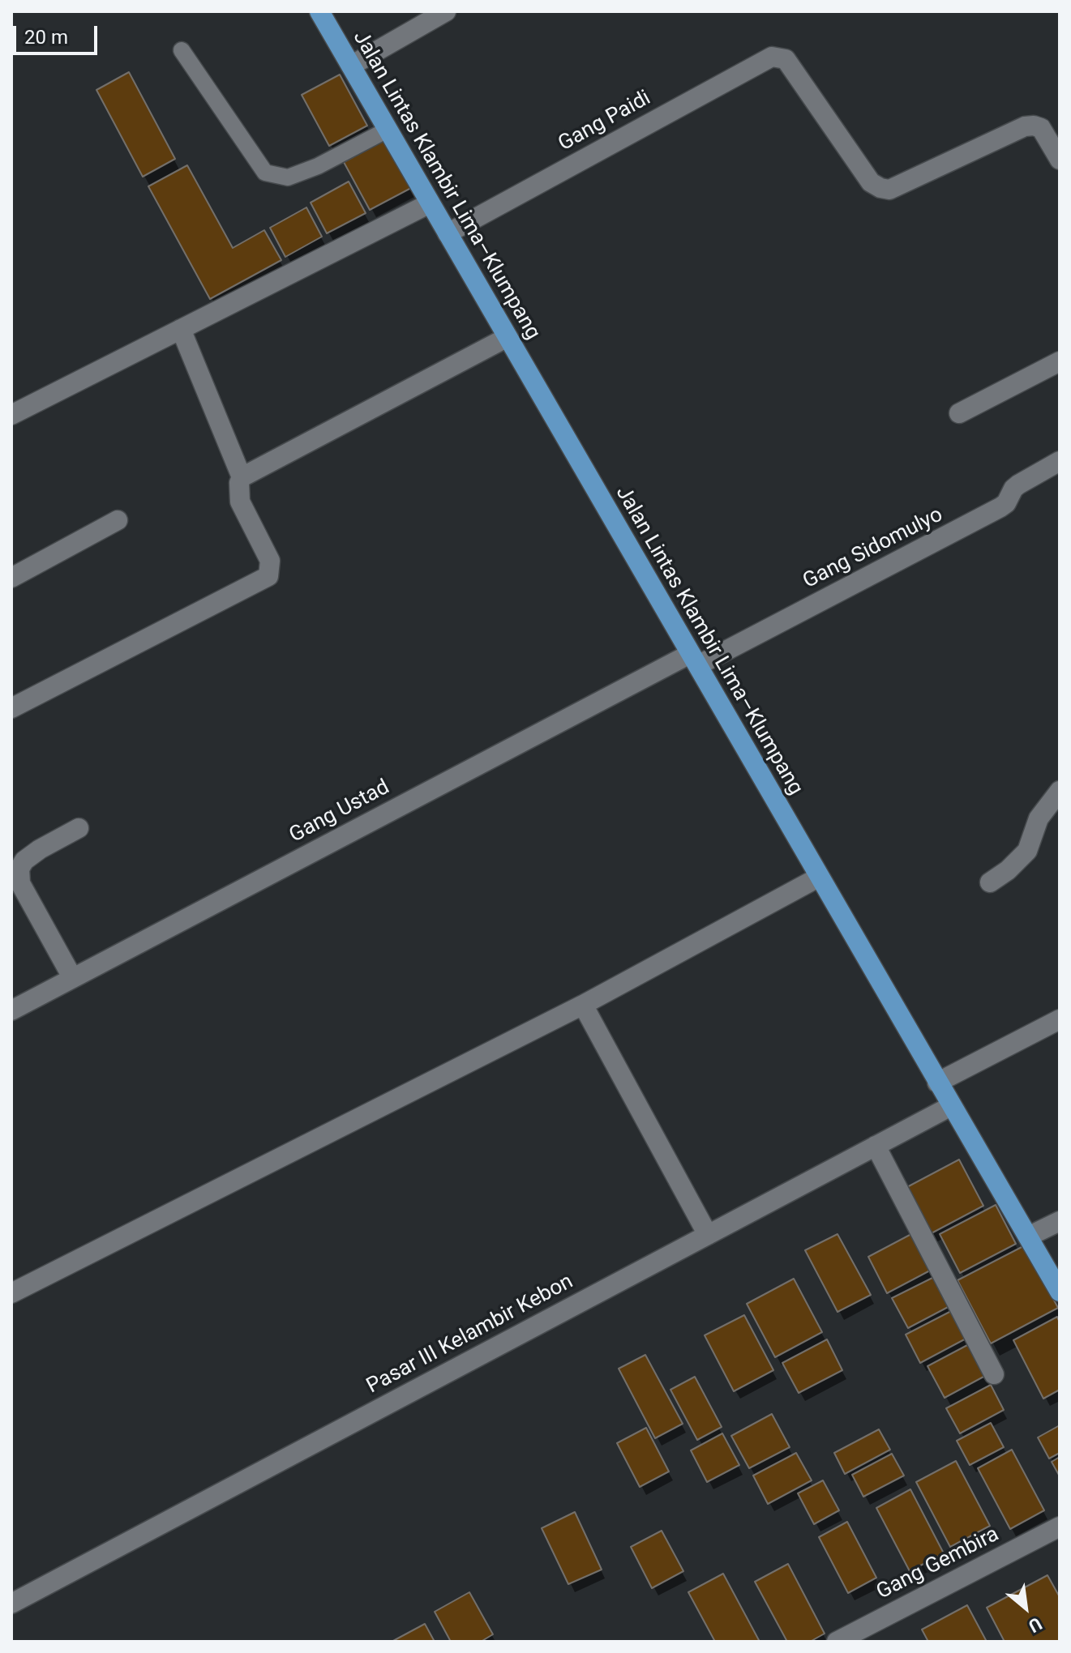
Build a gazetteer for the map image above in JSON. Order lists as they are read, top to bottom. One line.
{"streets":{"main road":["Jalan Lintas Klambir Lima–Klumpang"],"street":["Gang Paidi","Gang Sidomulyo","Gang Ustad","Pasar III Kelambir Kebon","Gang Gembira"]},"crossings":[["Gang Paidi","Jalan Lintas Klambir Lima–Klumpang"],["Jalan Lintas Klambir Lima–Klumpang","Gang Sidomulyo"],["Jalan Lintas Klambir Lima–Klumpang","Gang Ustad"],["Jalan Lintas Klambir Lima–Klumpang","Pasar III Kelambir Kebon"],["Gang Sidomulyo","Gang Ustad"]],"scale_bar":"20 m","north":"bottom right"}
